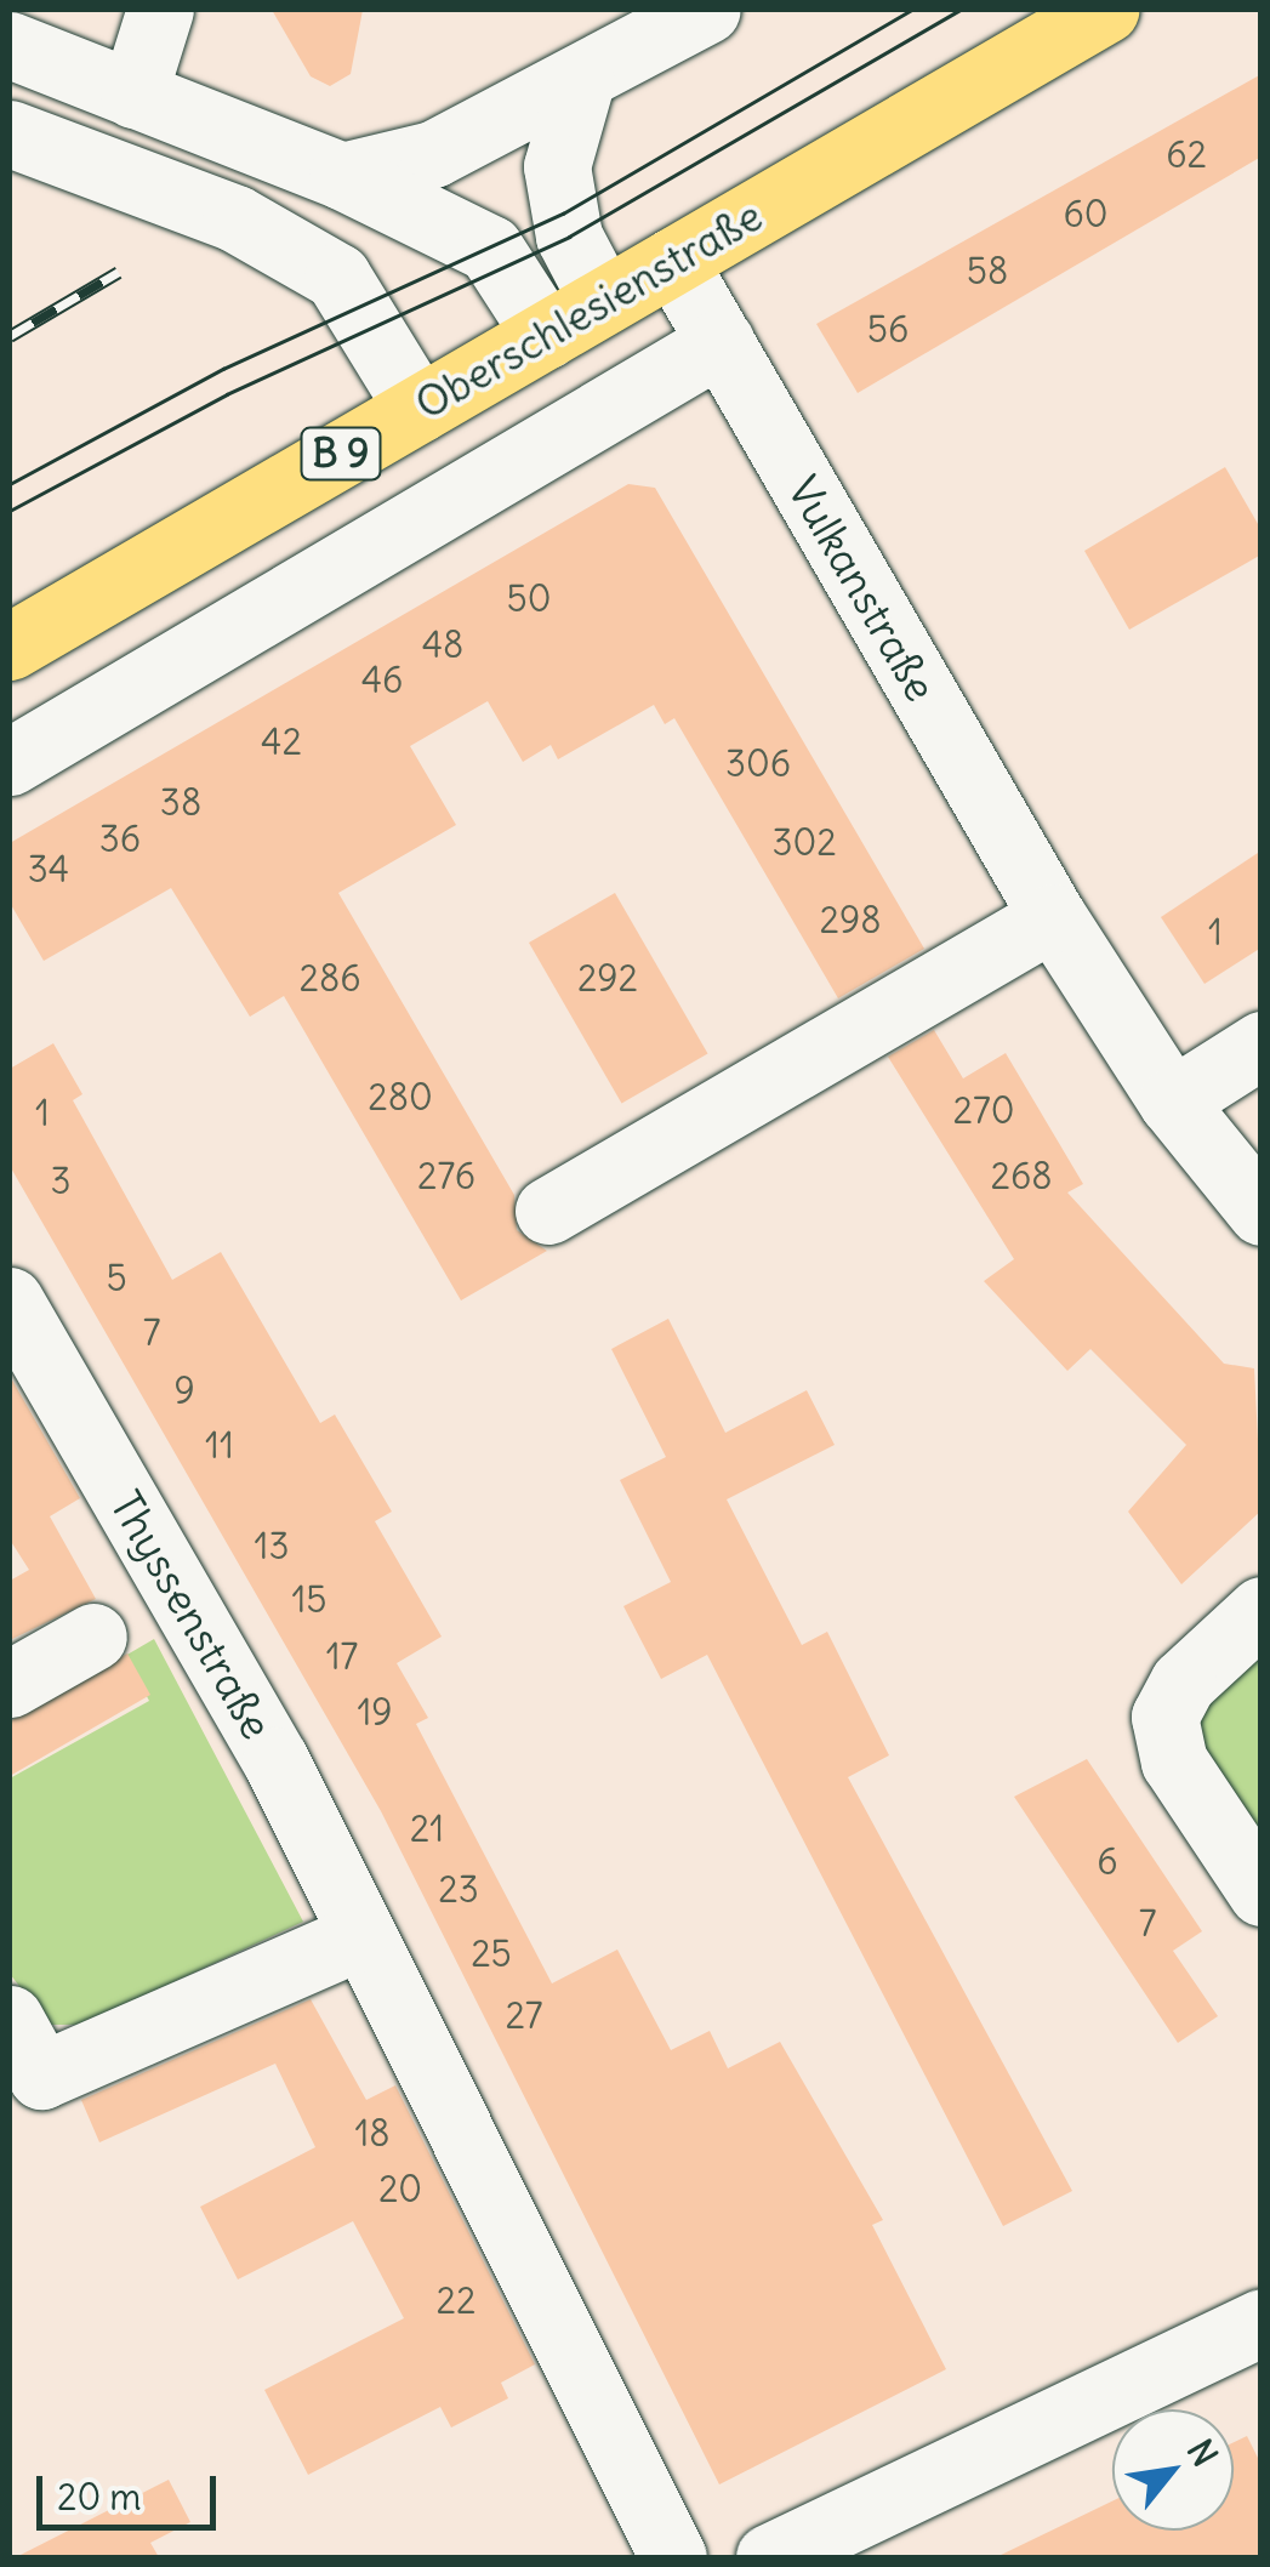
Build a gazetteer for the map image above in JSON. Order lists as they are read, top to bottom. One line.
{"streets":{"main road":["Oberschlesienstraße","B 9"],"street":["Vulkanstraße","Thyssenstraße"]},"crossings":[["Oberschlesienstraße","Vulkanstraße"]],"house_numbers":["62","60","58","56","50","48","46","42","306","38","36","302","34","298","1","286","292","280","270","1","276","268","3","5","7","9","11","13","15","17","19","21","6","23","7","25","27","18","20","22"],"scale_bar":"20 m","north":"top right"}
